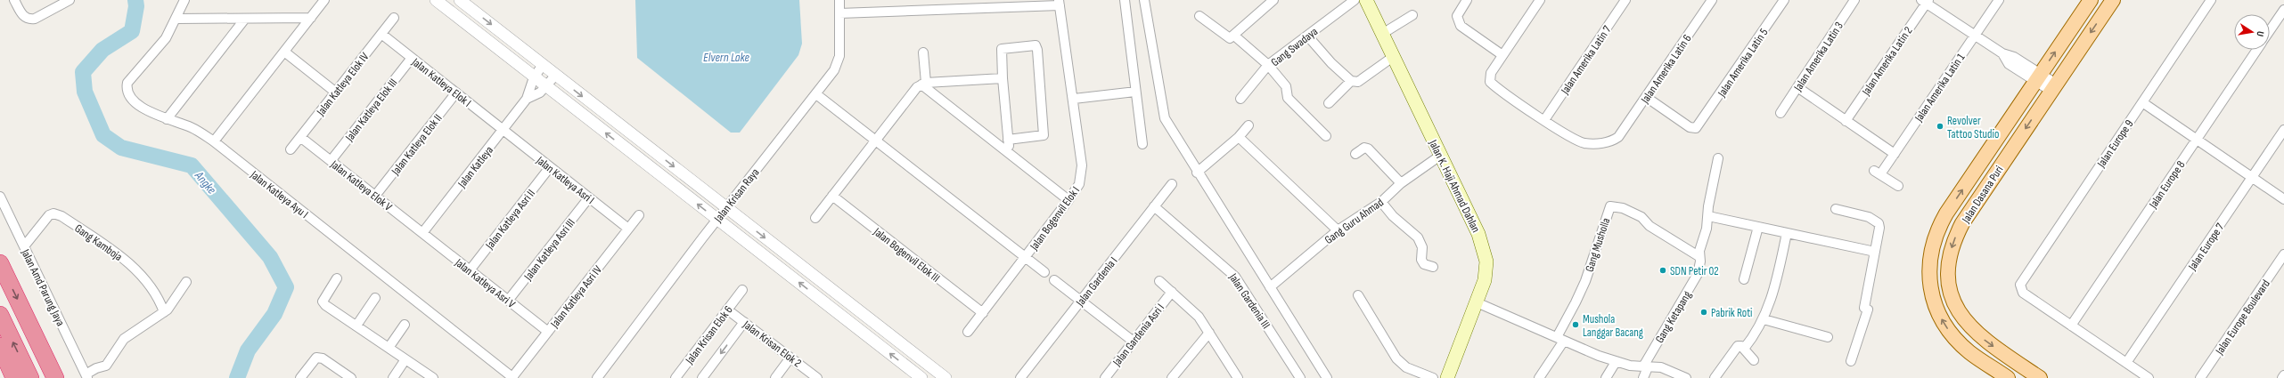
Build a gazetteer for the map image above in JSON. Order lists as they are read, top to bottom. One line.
{"streets":{"main road":["Jalan K. Haji Ahmad Dahlan","Jalan Dasana Puri"],"street":["Gang Swadaya","Jalan Amerika Latin 3","Jalan Amerika Latin 7","Jalan Amerika Latin 2","Jalan Amerika Latin 5","Jalan Amerika Latin 6","Jalan Katleya Elok I","Jalan Katleya Elok IV","Jalan Amerika Latin 1","Jalan Katleya Elok III","Jalan Europe 9","Jalan Katleya Elok II","Jalan Katleya","Jalan Katleya Asri I","Jalan Europe 8","Jalan Katleya Elok V","Jalan Katleya Ayu I","Jalan Krisan Raya","Jalan Bogenvil Elok I","Jalan Katleya Asri II","Gang Guru Ahmad","Gang Kamboja","Gang Musholla","Jalan Europe 7","Jalan Katleya Asri III","Jalan Bogenvil Elok III","Jalan Gardenia I","Jalan Katleya Asri V","Jalan Amd Parung Jaya","Jalan Katleya Asri IV","Jalan Gardenia III","Gang Ketapang","Jalan Europe Boulevard","Jalan Krisan Elok 6","Jalan Gardenia Asri I","Jalan Krisan Elok 2"]},"crossings":[["Jalan Amerika Latin 7","Jalan Amerika Latin 6"],["Jalan Amerika Latin 5","Jalan Amerika Latin 6"],["Jalan Katleya Elok I","Jalan Katleya Elok IV"],["Jalan Katleya Elok I","Jalan Katleya Elok III"],["Jalan Katleya Elok I","Jalan Katleya Elok II"],["Jalan Katleya Elok I","Jalan Katleya"],["Jalan Katleya Elok I","Jalan Katleya Asri I"],["Jalan Katleya Elok IV","Jalan Katleya Elok V"],["Jalan Katleya Elok III","Jalan Katleya Elok V"],["Jalan Europe 9","Jalan Europe 8"],["Jalan Katleya Elok II","Jalan Katleya Elok V"],["Jalan Katleya","Jalan Katleya Asri I"],["Jalan Katleya","Jalan Katleya Elok V"],["Jalan Katleya","Jalan Katleya Asri V"],["Jalan Katleya Asri I","Jalan Katleya Asri II"],["Jalan Katleya Asri I","Jalan Katleya Asri III"],["Jalan Katleya Asri I","Jalan Katleya Asri IV"],["Jalan Katleya Elok V","Jalan Katleya Asri V"],["Jalan K. Haji Ahmad Dahlan","Gang Guru Ahmad"],["Jalan Katleya Ayu I","Jalan Katleya Asri IV"],["Jalan Bogenvil Elok I","Jalan Bogenvil Elok III"],["Jalan Katleya Asri II","Jalan Katleya Asri V"],["Gang Kamboja","Jalan Amd Parung Jaya"],["Gang Musholla","Gang Ketapang"],["Jalan Katleya Asri III","Jalan Katleya Asri V"],["Jalan Gardenia I","Jalan Gardenia III"],["Jalan Katleya Asri V","Jalan Katleya Asri IV"],["Jalan Krisan Elok 6","Jalan Krisan Elok 2"]],"water":["Elvern Lake","Angke"],"places":["Revolver Tattoo Studio","SDN Petir 02","Pabrik Roti","Mushola Langgar Bacang"],"north":"right"}
